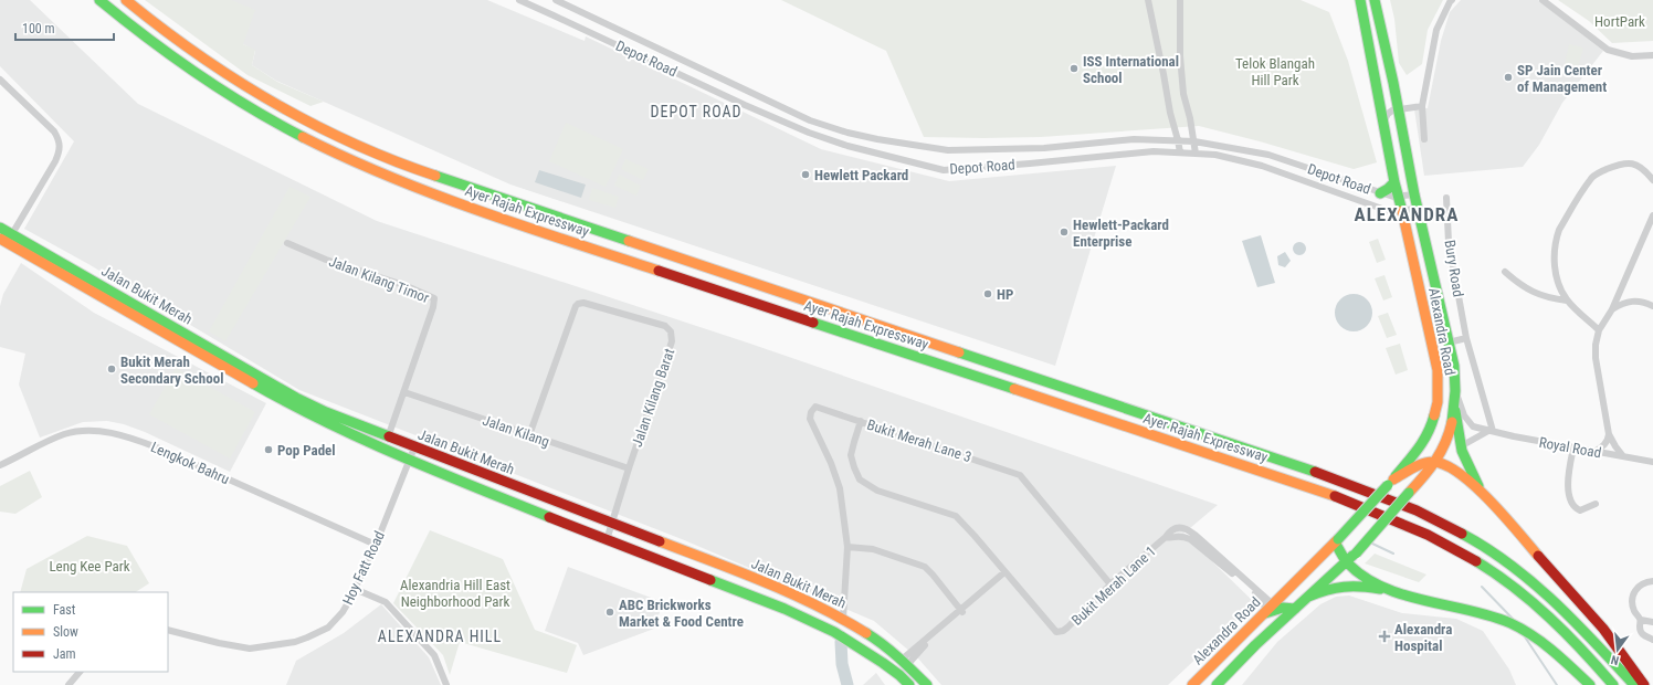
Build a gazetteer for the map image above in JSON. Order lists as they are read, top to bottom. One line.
{"streets":{"main road":["Ayer Rajah Expressway","Jalan Bukit Merah","Alexandra Road"],"street":["Depot Road","Bury Road","Jalan Kilang Timor","Jalan Kilang Barat","Jalan Kilang","Bukit Merah Lane 3","Royal Road","Lengkok Bahru","Hoy Fatt Road","Bukit Merah Lane 1"]},"crossings":[["Depot Road","Alexandra Road"],["Bury Road","Royal Road"],["Jalan Kilang Timor","Jalan Bukit Merah"],["Jalan Kilang Timor","Jalan Kilang"],["Jalan Bukit Merah","Jalan Kilang Barat"],["Jalan Bukit Merah","Hoy Fatt Road"],["Alexandra Road","Royal Road"],["Alexandra Road","Bukit Merah Lane 1"],["Jalan Kilang Barat","Jalan Kilang"],["Bukit Merah Lane 3","Bukit Merah Lane 1"],["Lengkok Bahru","Hoy Fatt Road"]],"districts":["DEPOT ROAD","ALEXANDRA","ALEXANDRA HILL"],"parks":["HortPark","Telok Blangah Hill Park","Leng Kee Park","Alexandria Hill East Neighborhood Park"],"places":{"other":["ISS International School","SP Jain Center of Management","Hewlett Packard","Hewlett-Packard Enterprise","HP","Bukit Merah Secondary School","Pop Padel","ABC Brickworks Market & Food Centre"],"health":["Alexandra Hospital"]},"legend":["Fast","Slow","Jam"],"scale_bar":"100 m","north":"bottom"}
